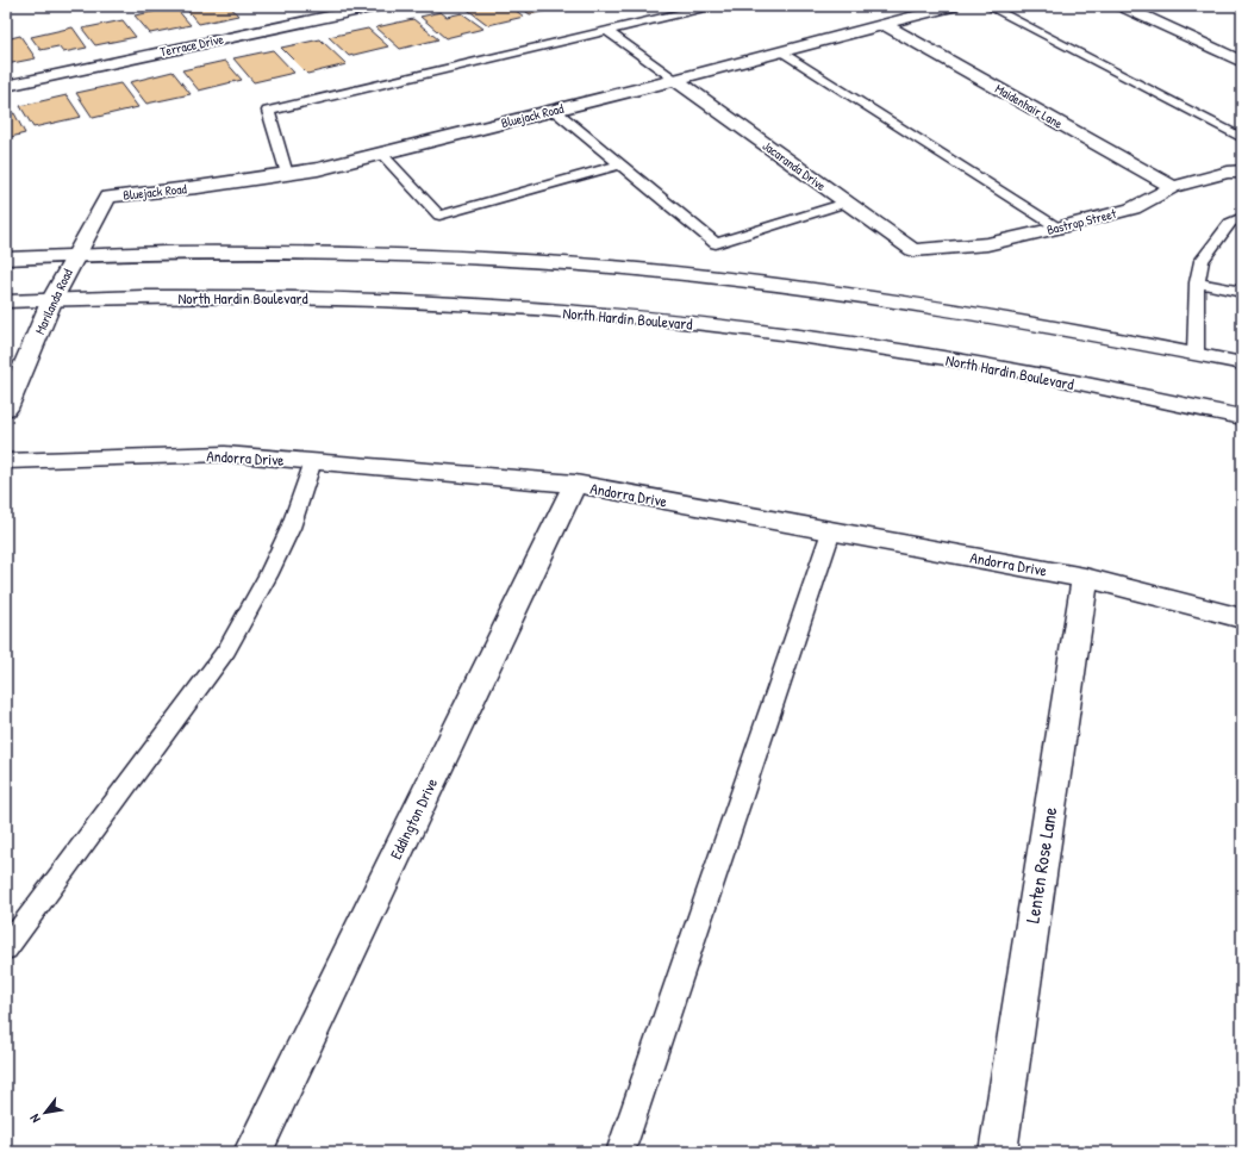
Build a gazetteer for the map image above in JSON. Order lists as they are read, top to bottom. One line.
{"streets":{"street":["Terrace Drive","Maidenhair Lane","Bluejack Road","Jacaranda Drive","Bastrop Street","North Hardin Boulevard","Marilanda Road","Andorra Drive","Eddington Drive","Lenten Rose Lane"]},"crossings":[["Maidenhair Lane","Bluejack Road"],["Maidenhair Lane","Bastrop Street"],["Bluejack Road","Jacaranda Drive"],["Bluejack Road","Marilanda Road"],["Jacaranda Drive","Bastrop Street"],["North Hardin Boulevard","Marilanda Road"],["Andorra Drive","Eddington Drive"],["Andorra Drive","Lenten Rose Lane"]],"north":"bottom left"}
